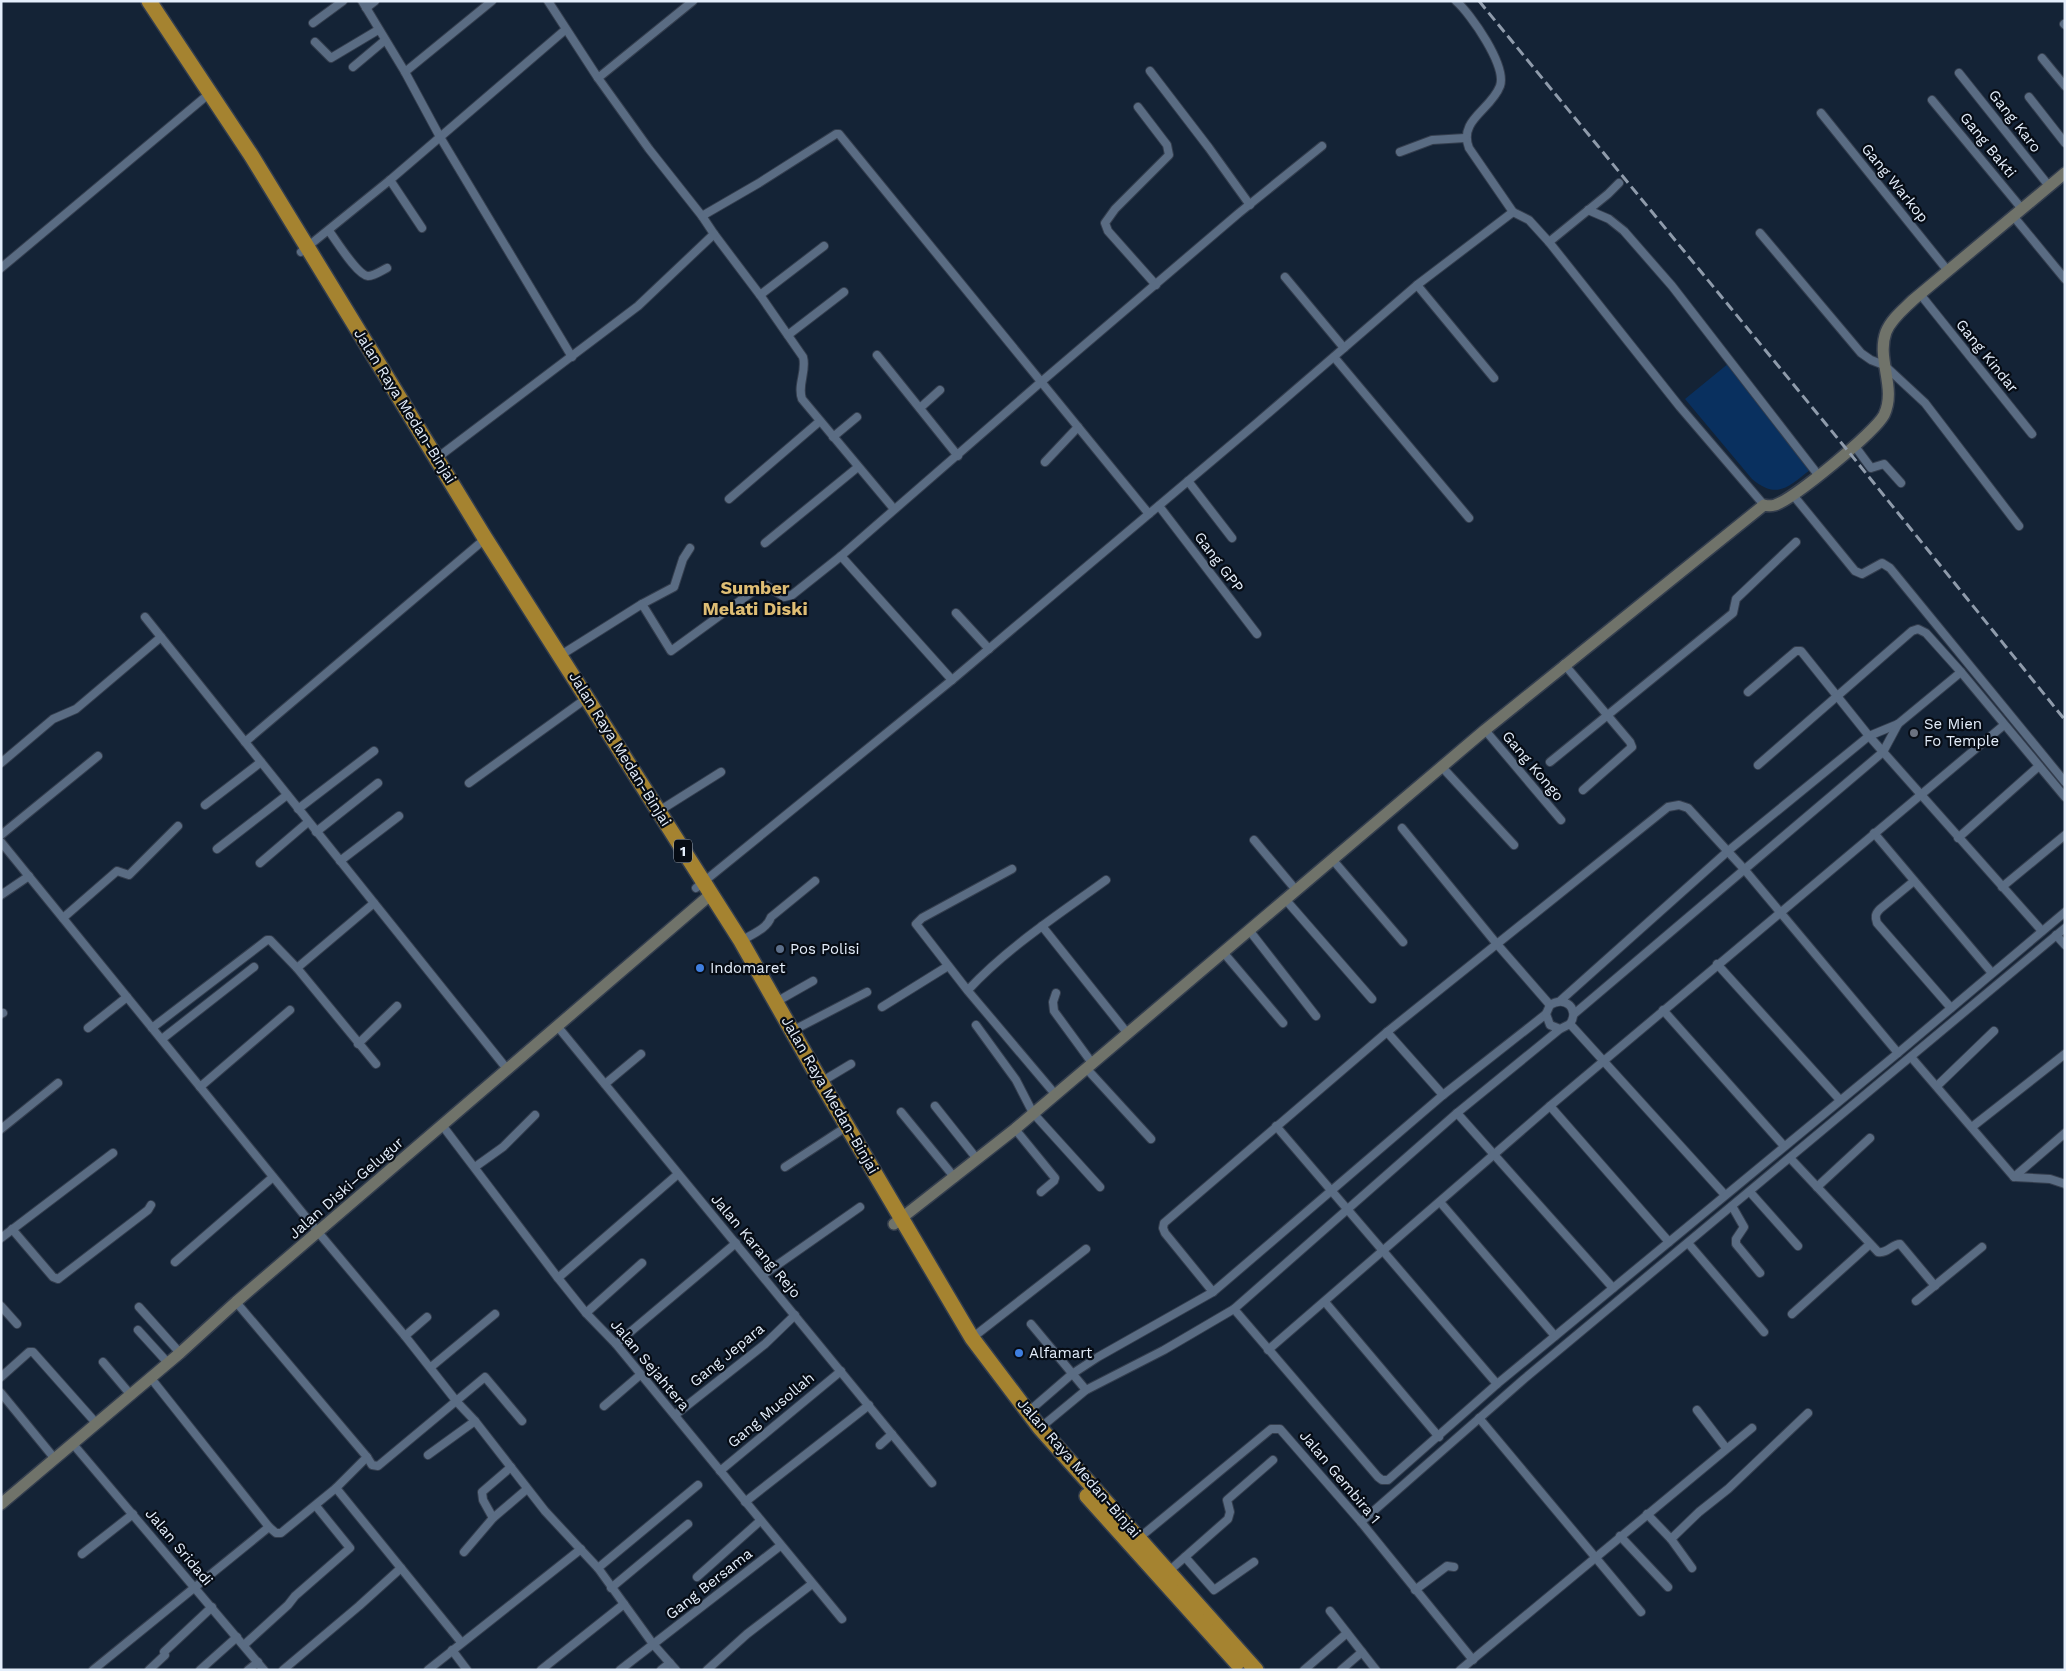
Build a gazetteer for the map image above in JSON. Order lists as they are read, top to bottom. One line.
{"streets":{"highway":["Jalan Raya Medan-Binjai","1"],"main road":["Jalan Diski–Gelugur"],"street":["Gang Karo","Gang Bakti","Gang Warkop","Gang Kindar","Gang GPP","Gang Kongo","Jalan Karang Rejo","Gang Jepara","Jalan Sejahtera","Gang Musollah","Jalan Gembira 1","Jalan Sridadi","Gang Bersama"]},"crossings":[["Jalan Raya Medan-Binjai","Jalan Diski–Gelugur"],["Jalan Raya Medan-Binjai","Jalan Gembira 1"],["Jalan Diski–Gelugur","Jalan Karang Rejo"],["Jalan Diski–Gelugur","Jalan Sejahtera"],["Jalan Diski–Gelugur","Jalan Sridadi"],["Jalan Karang Rejo","Gang Jepara"],["Jalan Karang Rejo","Gang Musollah"],["Gang Jepara","Jalan Sejahtera"],["Jalan Sejahtera","Gang Musollah"],["Jalan Sejahtera","Gang Bersama"]],"districts":["Sumber Melati Diski"],"places":["Se Mien Fo Temple","Pos Polisi","Indomaret","Alfamart"]}
